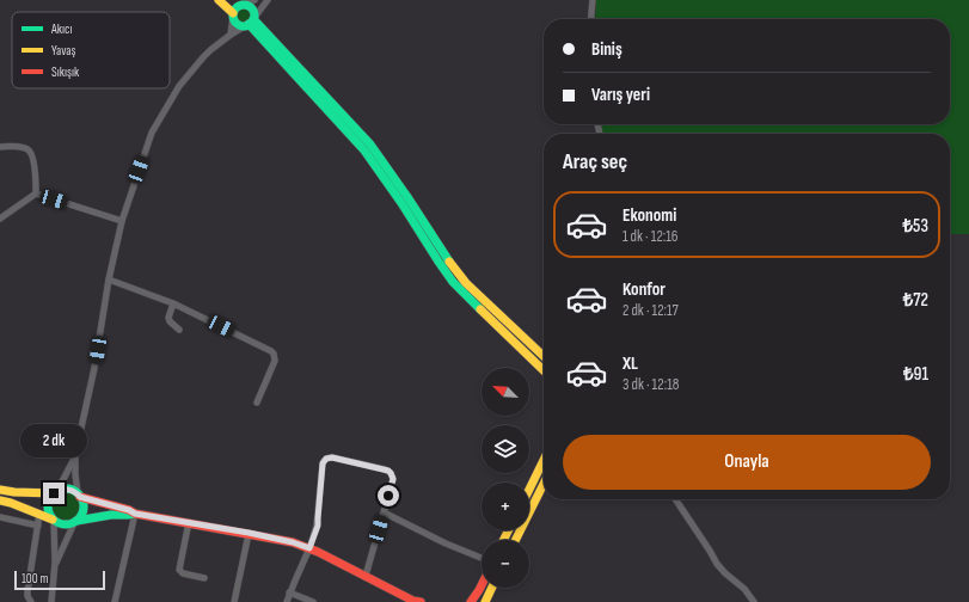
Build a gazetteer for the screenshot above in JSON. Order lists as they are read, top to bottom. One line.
{"legend":["Akıcı","Yavaş","Sıkışık"],"scale_bar":"100 m","north":"top left","page":{"banner":["Biniş","Varış yeri"],"heading":"Araç seç","list":[{"name":"Ekonomi","note":"1 dk · 12:16","value":"₺53"},{"name":"Konfor","note":"2 dk · 12:17","value":"₺72"},{"name":"XL","note":"3 dk · 12:18","value":"₺91"}],"map_buttons":["+","−"],"bubble":"2 dk","buttons":"Onayla","scale":"100 m"}}
